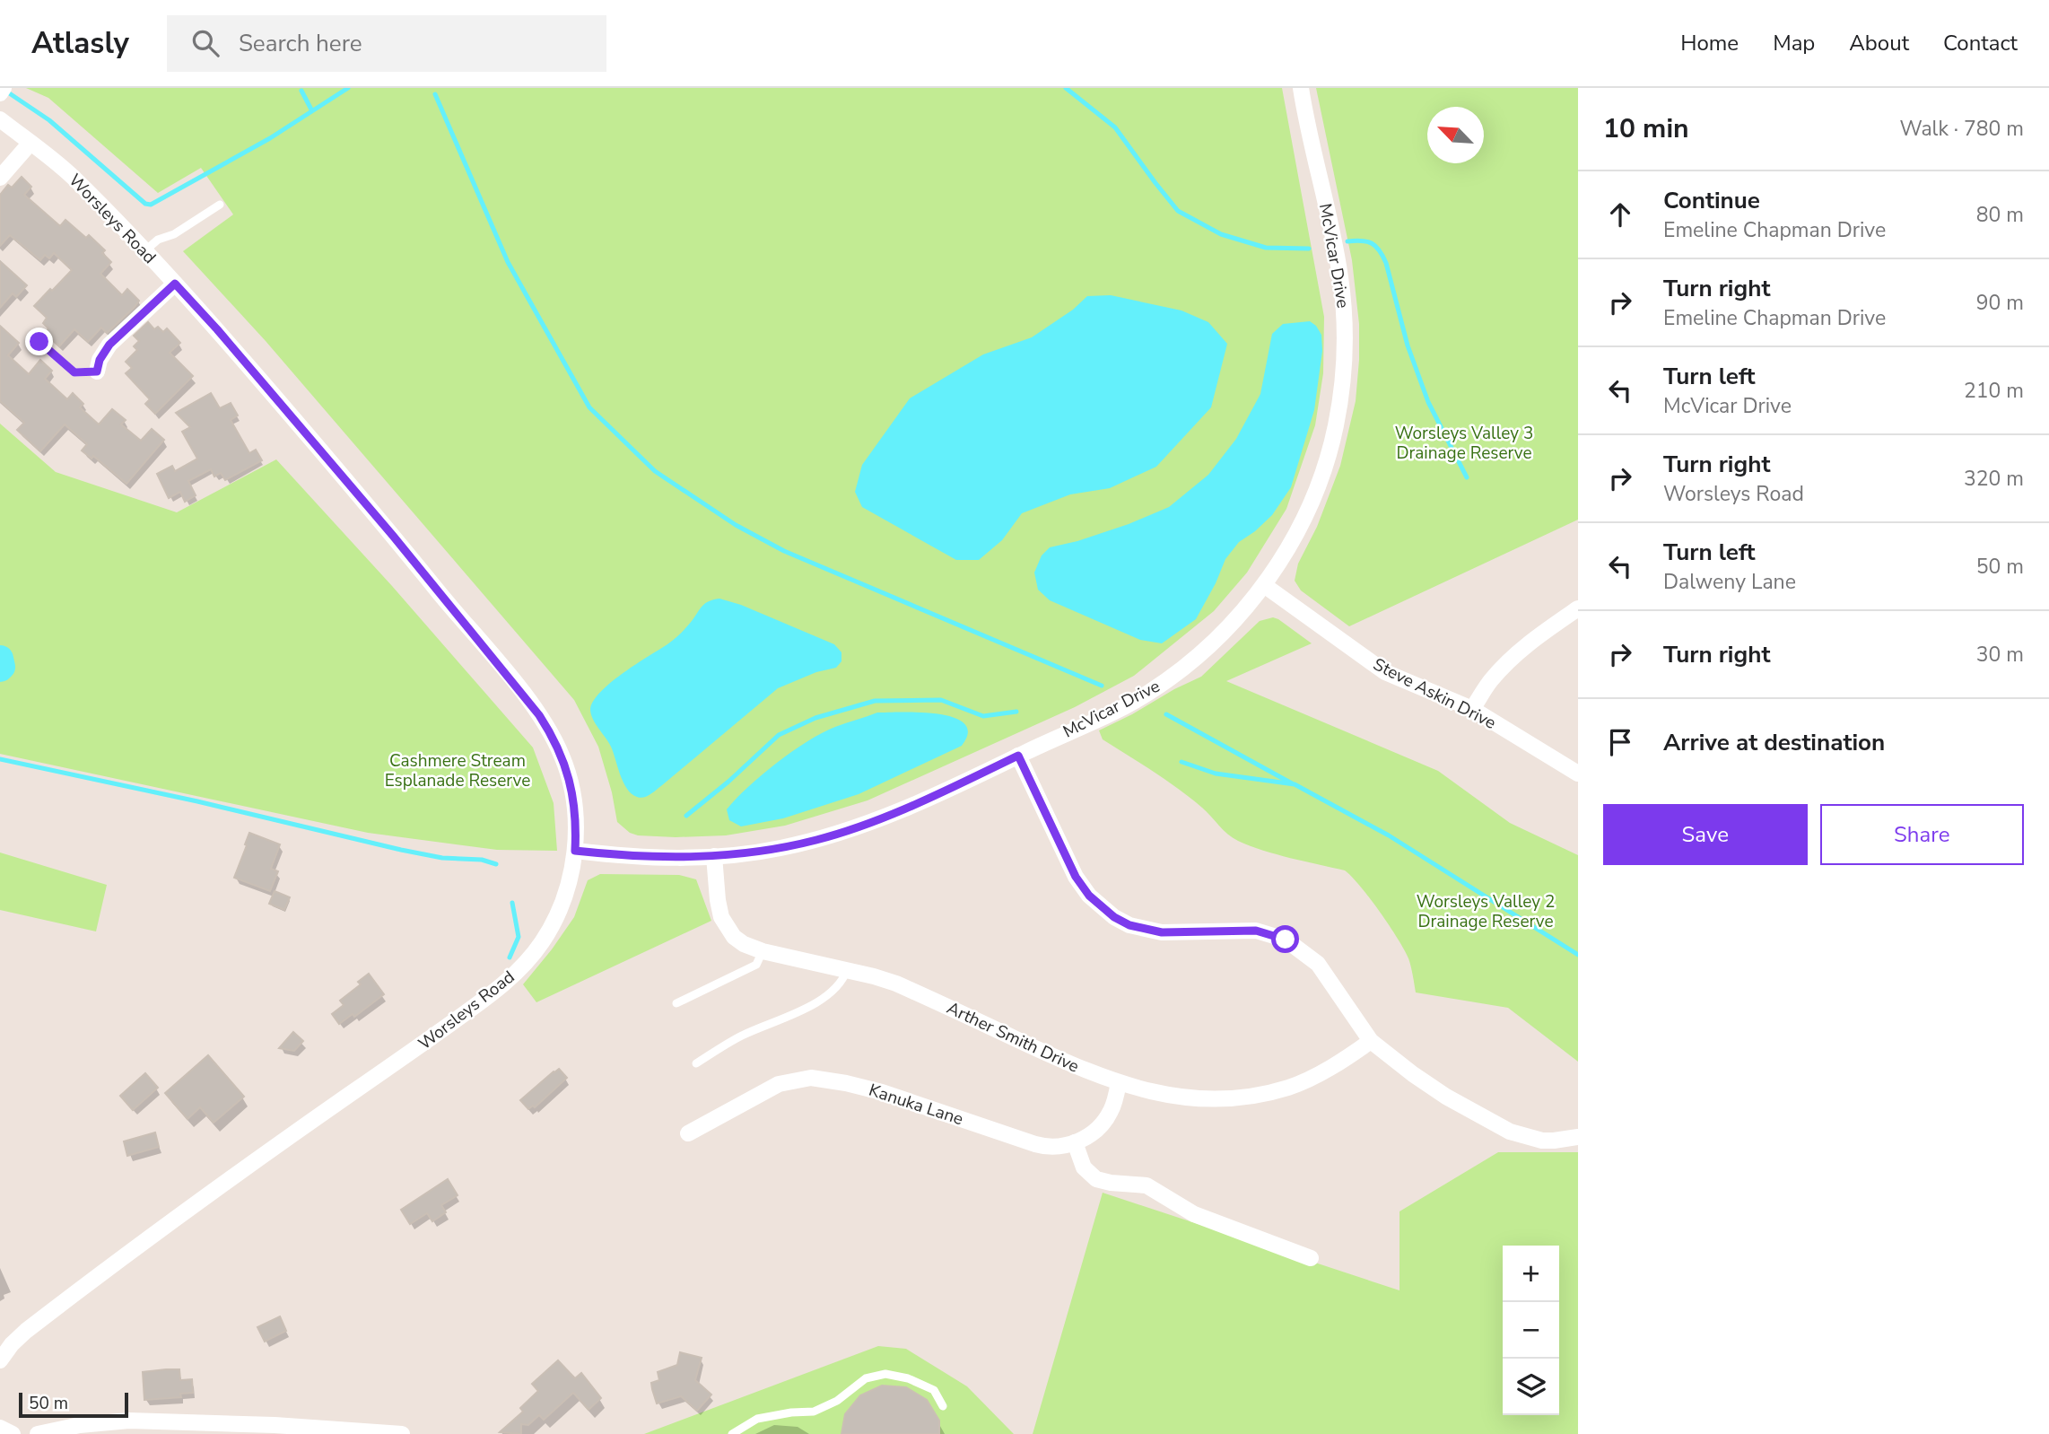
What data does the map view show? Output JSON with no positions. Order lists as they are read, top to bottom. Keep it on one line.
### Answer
{"streets":{"street":["Worsleys Road","McVicar Drive","Steve Askin Drive","Arther Smith Drive","Kanuka Lane"]},"crossings":[["Worsleys Road","McVicar Drive"],["McVicar Drive","Steve Askin Drive"],["McVicar Drive","Arther Smith Drive"],["Arther Smith Drive","Kanuka Lane"]],"parks":["Worsleys Valley 3 Drainage Reserve","Cashmere Stream Esplanade Reserve","Worsleys Valley 2 Drainage Reserve"],"scale_bar":"50 m","north":"top left","page":{"header":"Atlasly","search":"Search here","nav":["Home","Map","About","Contact"],"heading":["10 min","Walk · 780 m"],"list":[["Continue","Emeline Chapman Drive","80 m"],["Turn right","Emeline Chapman Drive","90 m"],["Turn left","McVicar Drive","210 m"],["Turn right","Worsleys Road","320 m"],["Turn left","Dalweny Lane","50 m"],["Turn right","30 m"],"Arrive at destination"],"buttons":["Save","Share"],"map_buttons":["+","−"],"scale":"50 m"}}
